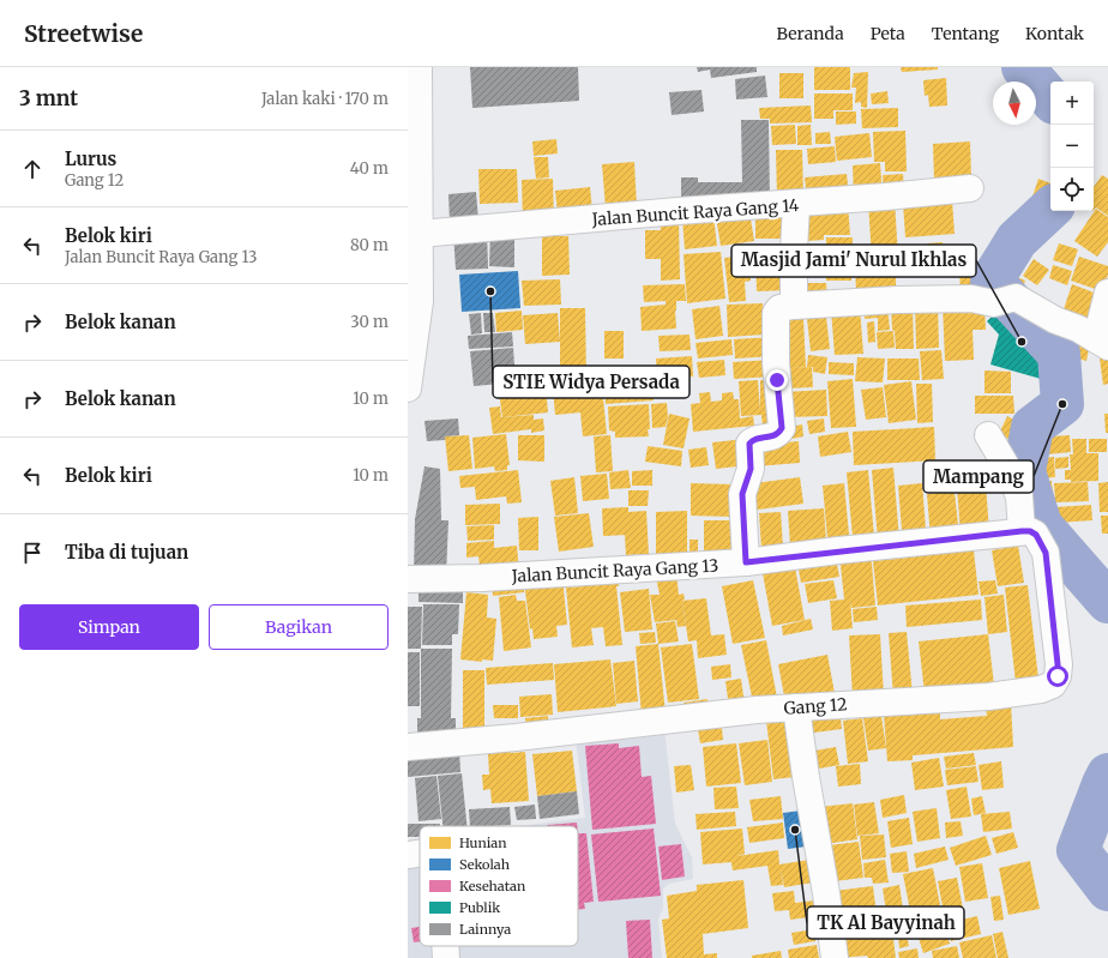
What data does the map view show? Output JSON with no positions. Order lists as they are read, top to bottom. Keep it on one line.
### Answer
{"streets":{"street":["Jalan Buncit Raya Gang 14","Jalan Buncit Raya Gang 13","Gang 12"]},"crossings":[["Jalan Buncit Raya Gang 13","Gang 12"]],"places":["STIE Widya Persada","Masjid Jami' Nurul Ikhlas","Mampang","TK Al Bayyinah"],"legend":["Hunian","Sekolah","Kesehatan","Publik","Lainnya"],"north":"bottom","page":{"header":"Streetwise","nav":["Beranda","Peta","Tentang","Kontak"],"heading":["3 mnt","Jalan kaki · 170 m"],"map_buttons":["+","−"],"list":[["Lurus","Gang 12","40 m"],["Belok kiri","Jalan Buncit Raya Gang 13","80 m"],["Belok kanan","30 m"],["Belok kanan","10 m"],["Belok kiri","10 m"],"Tiba di tujuan"],"buttons":["Simpan","Bagikan"]}}
